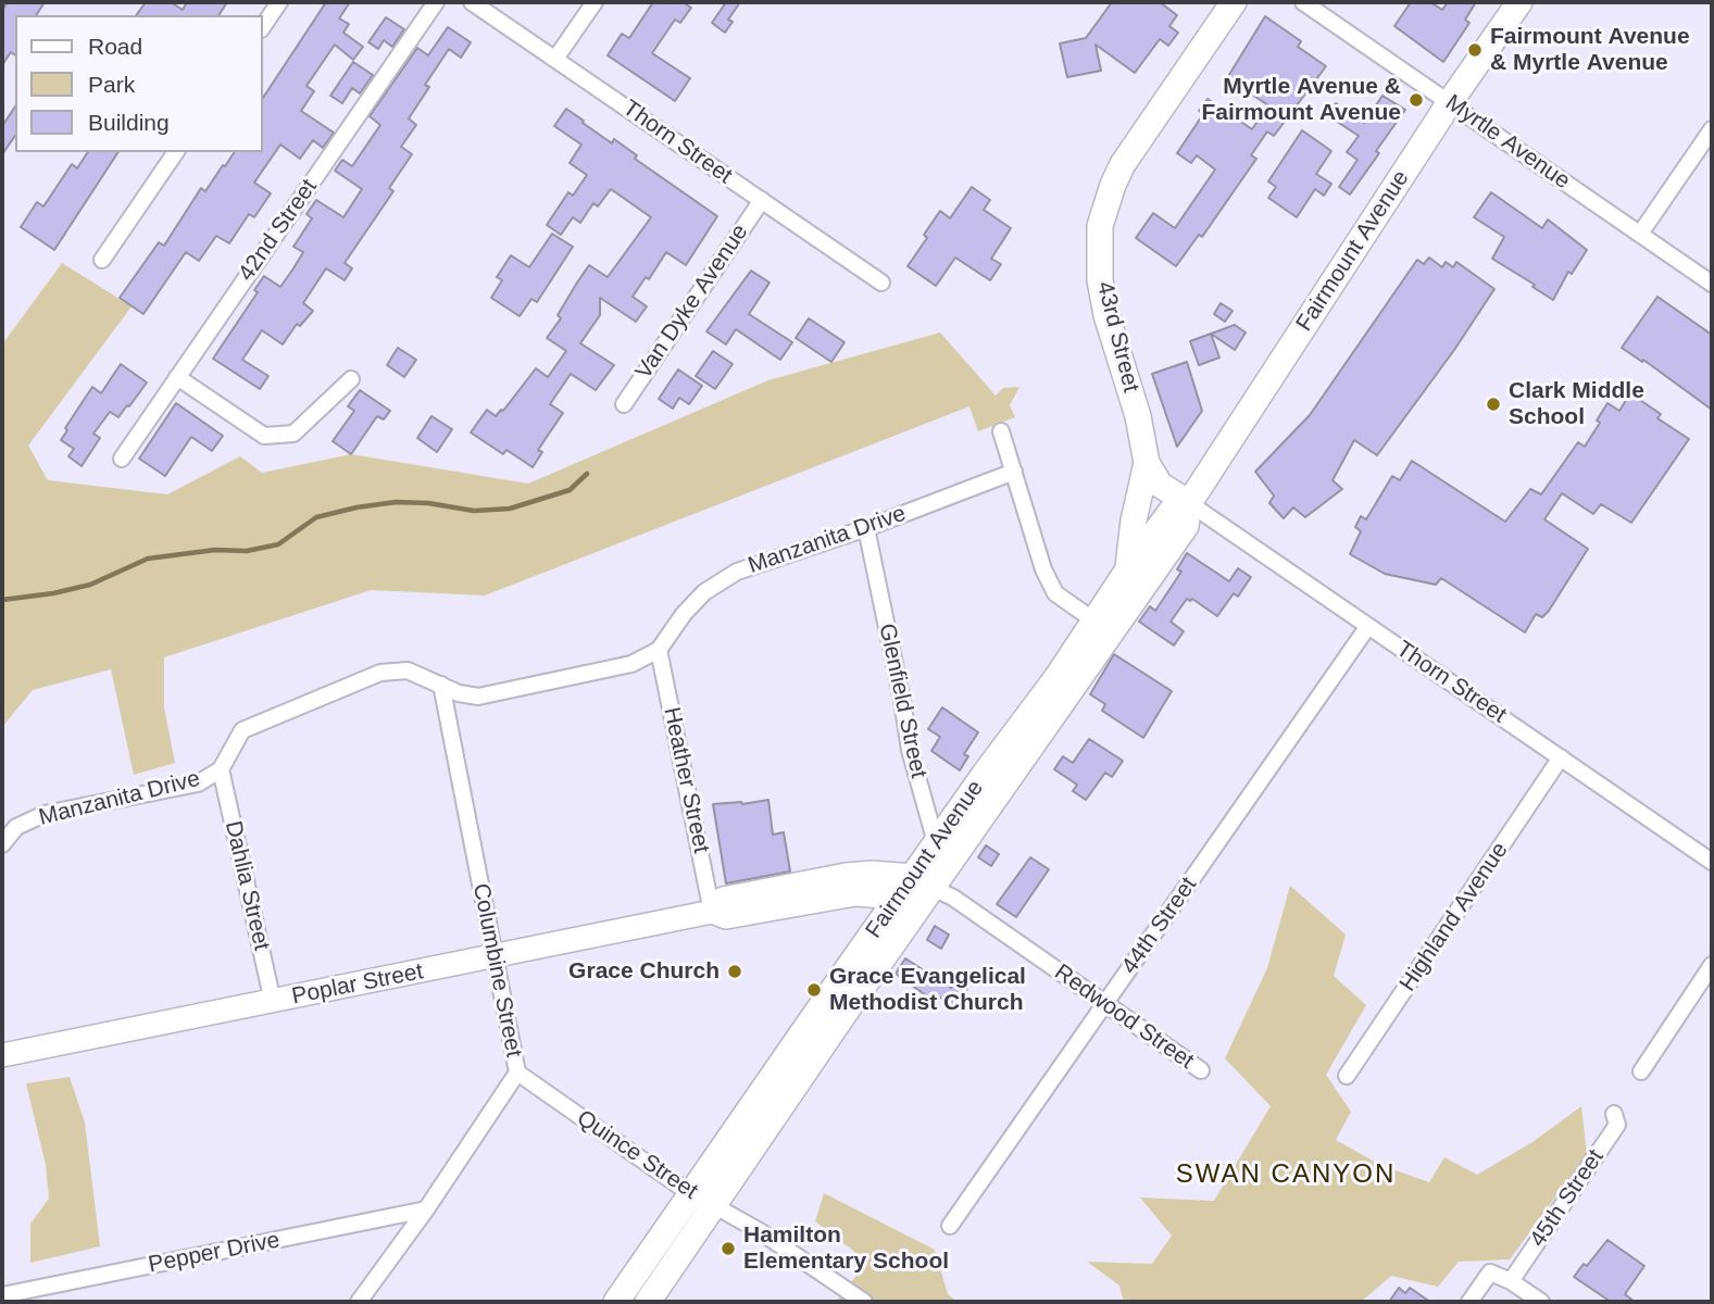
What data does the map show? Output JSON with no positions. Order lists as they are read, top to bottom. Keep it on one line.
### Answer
{"streets":{"main road":["Fairmount Avenue","43rd Street"],"street":["Thorn Street","Myrtle Avenue","42nd Street","Van Dyke Avenue","Manzanita Drive","Glenfield Street","Heather Street","Dahlia Street","Highland Avenue","44th Street","Columbine Street","Poplar Street","Redwood Street","Quince Street","45th Street","Pepper Drive"]},"crossings":[["Thorn Street","Fairmount Avenue"],["Thorn Street","Van Dyke Avenue"],["Thorn Street","Highland Avenue"],["Thorn Street","44th Street"],["Myrtle Avenue","Fairmount Avenue"],["Fairmount Avenue","43rd Street"],["Fairmount Avenue","Glenfield Street"],["Fairmount Avenue","Poplar Street"],["Fairmount Avenue","Redwood Street"],["Fairmount Avenue","Quince Street"],["Manzanita Drive","Glenfield Street"],["Manzanita Drive","Heather Street"],["Manzanita Drive","Dahlia Street"],["Manzanita Drive","Columbine Street"],["Heather Street","Poplar Street"],["Dahlia Street","Poplar Street"],["44th Street","Redwood Street"],["Columbine Street","Poplar Street"],["Columbine Street","Quince Street"],["Columbine Street","Pepper Drive"],["Poplar Street","Redwood Street"]],"districts":["SWAN CANYON"],"places":["Fairmount Avenue & Myrtle Avenue","Myrtle Avenue & Fairmount Avenue","Clark Middle School","Grace Church","Grace Evangelical Methodist Church","Hamilton Elementary School"],"legend":["Road","Park","Building"]}
